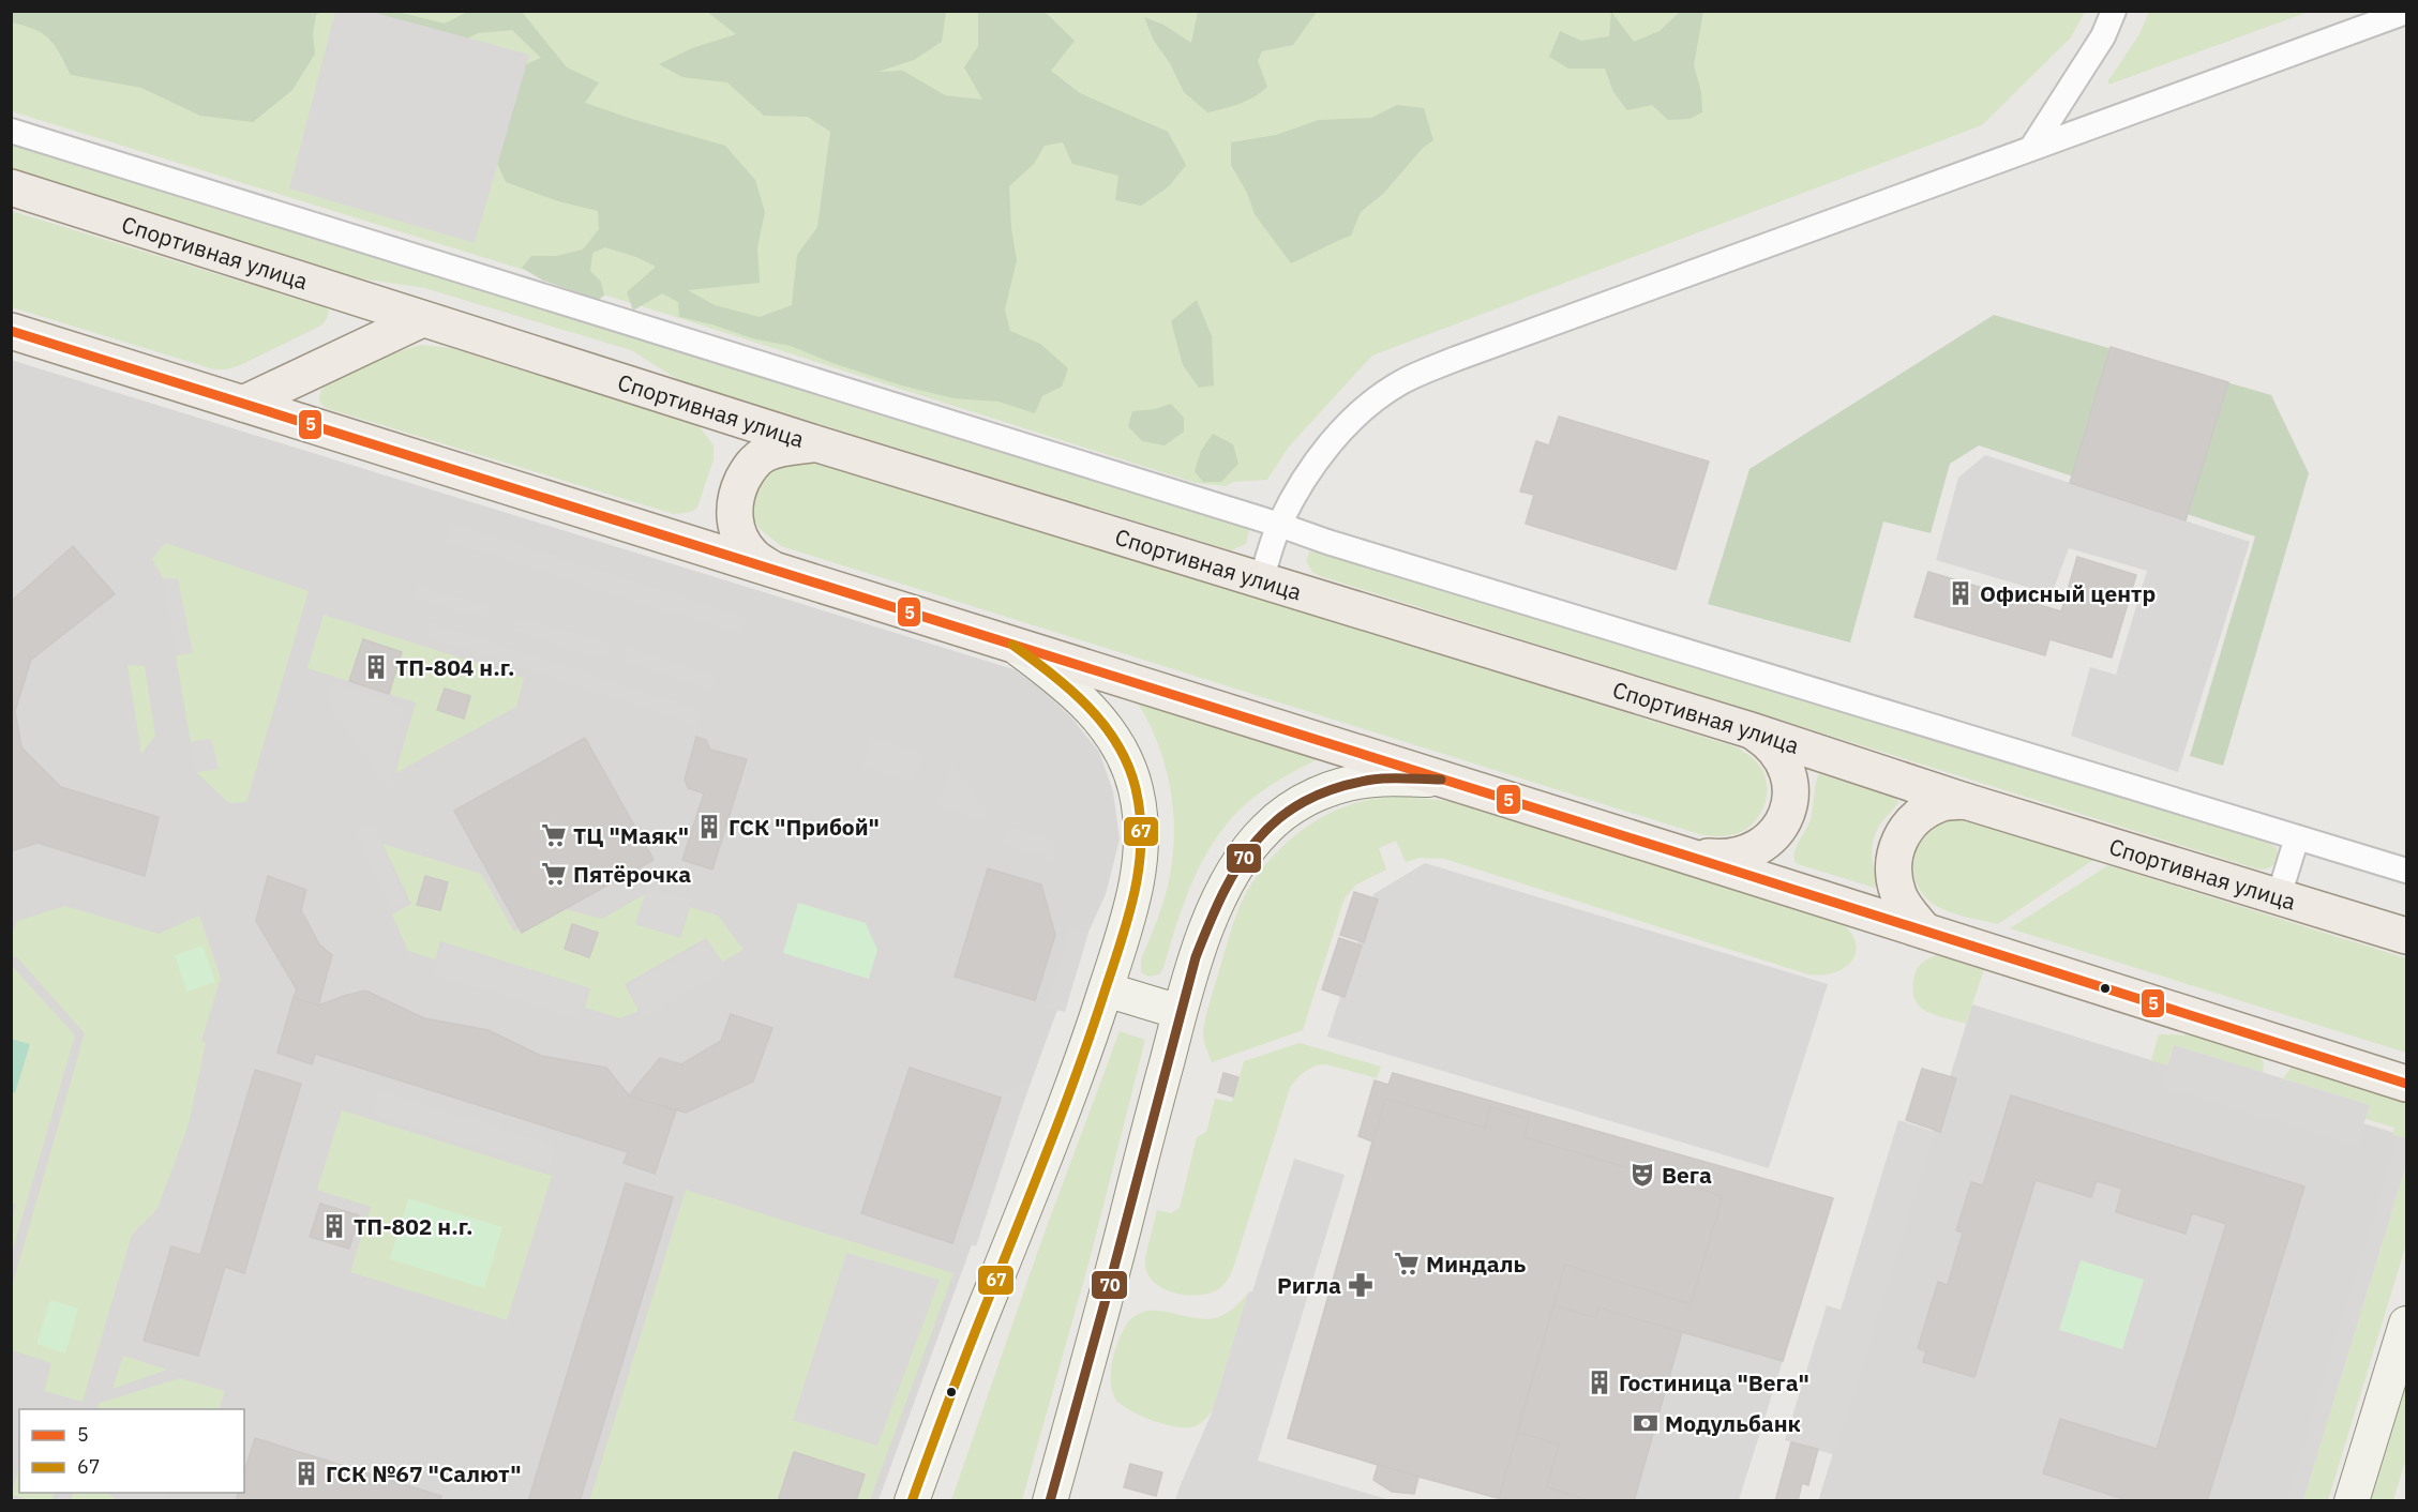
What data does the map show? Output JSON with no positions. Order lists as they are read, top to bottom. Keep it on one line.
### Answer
{"streets":{"main road":["Спортивная улица"]},"places":{"building":["Офисный центр","ТП-804 н.г.","ГСК \"Прибой\"","ТП-802 н.г.","Гостиница \"Вега\"","ГСК №67 \"Салют\""],"supermarket":["ТЦ \"Маяк\"","Пятёрочка","Миндаль"],"theatre":["Вега"],"pharmacy":["Ригла"],"bank":["Модульбанк"]},"lines":["transit line 5","transit line 67","transit line 70"],"legend":["5","67"]}
